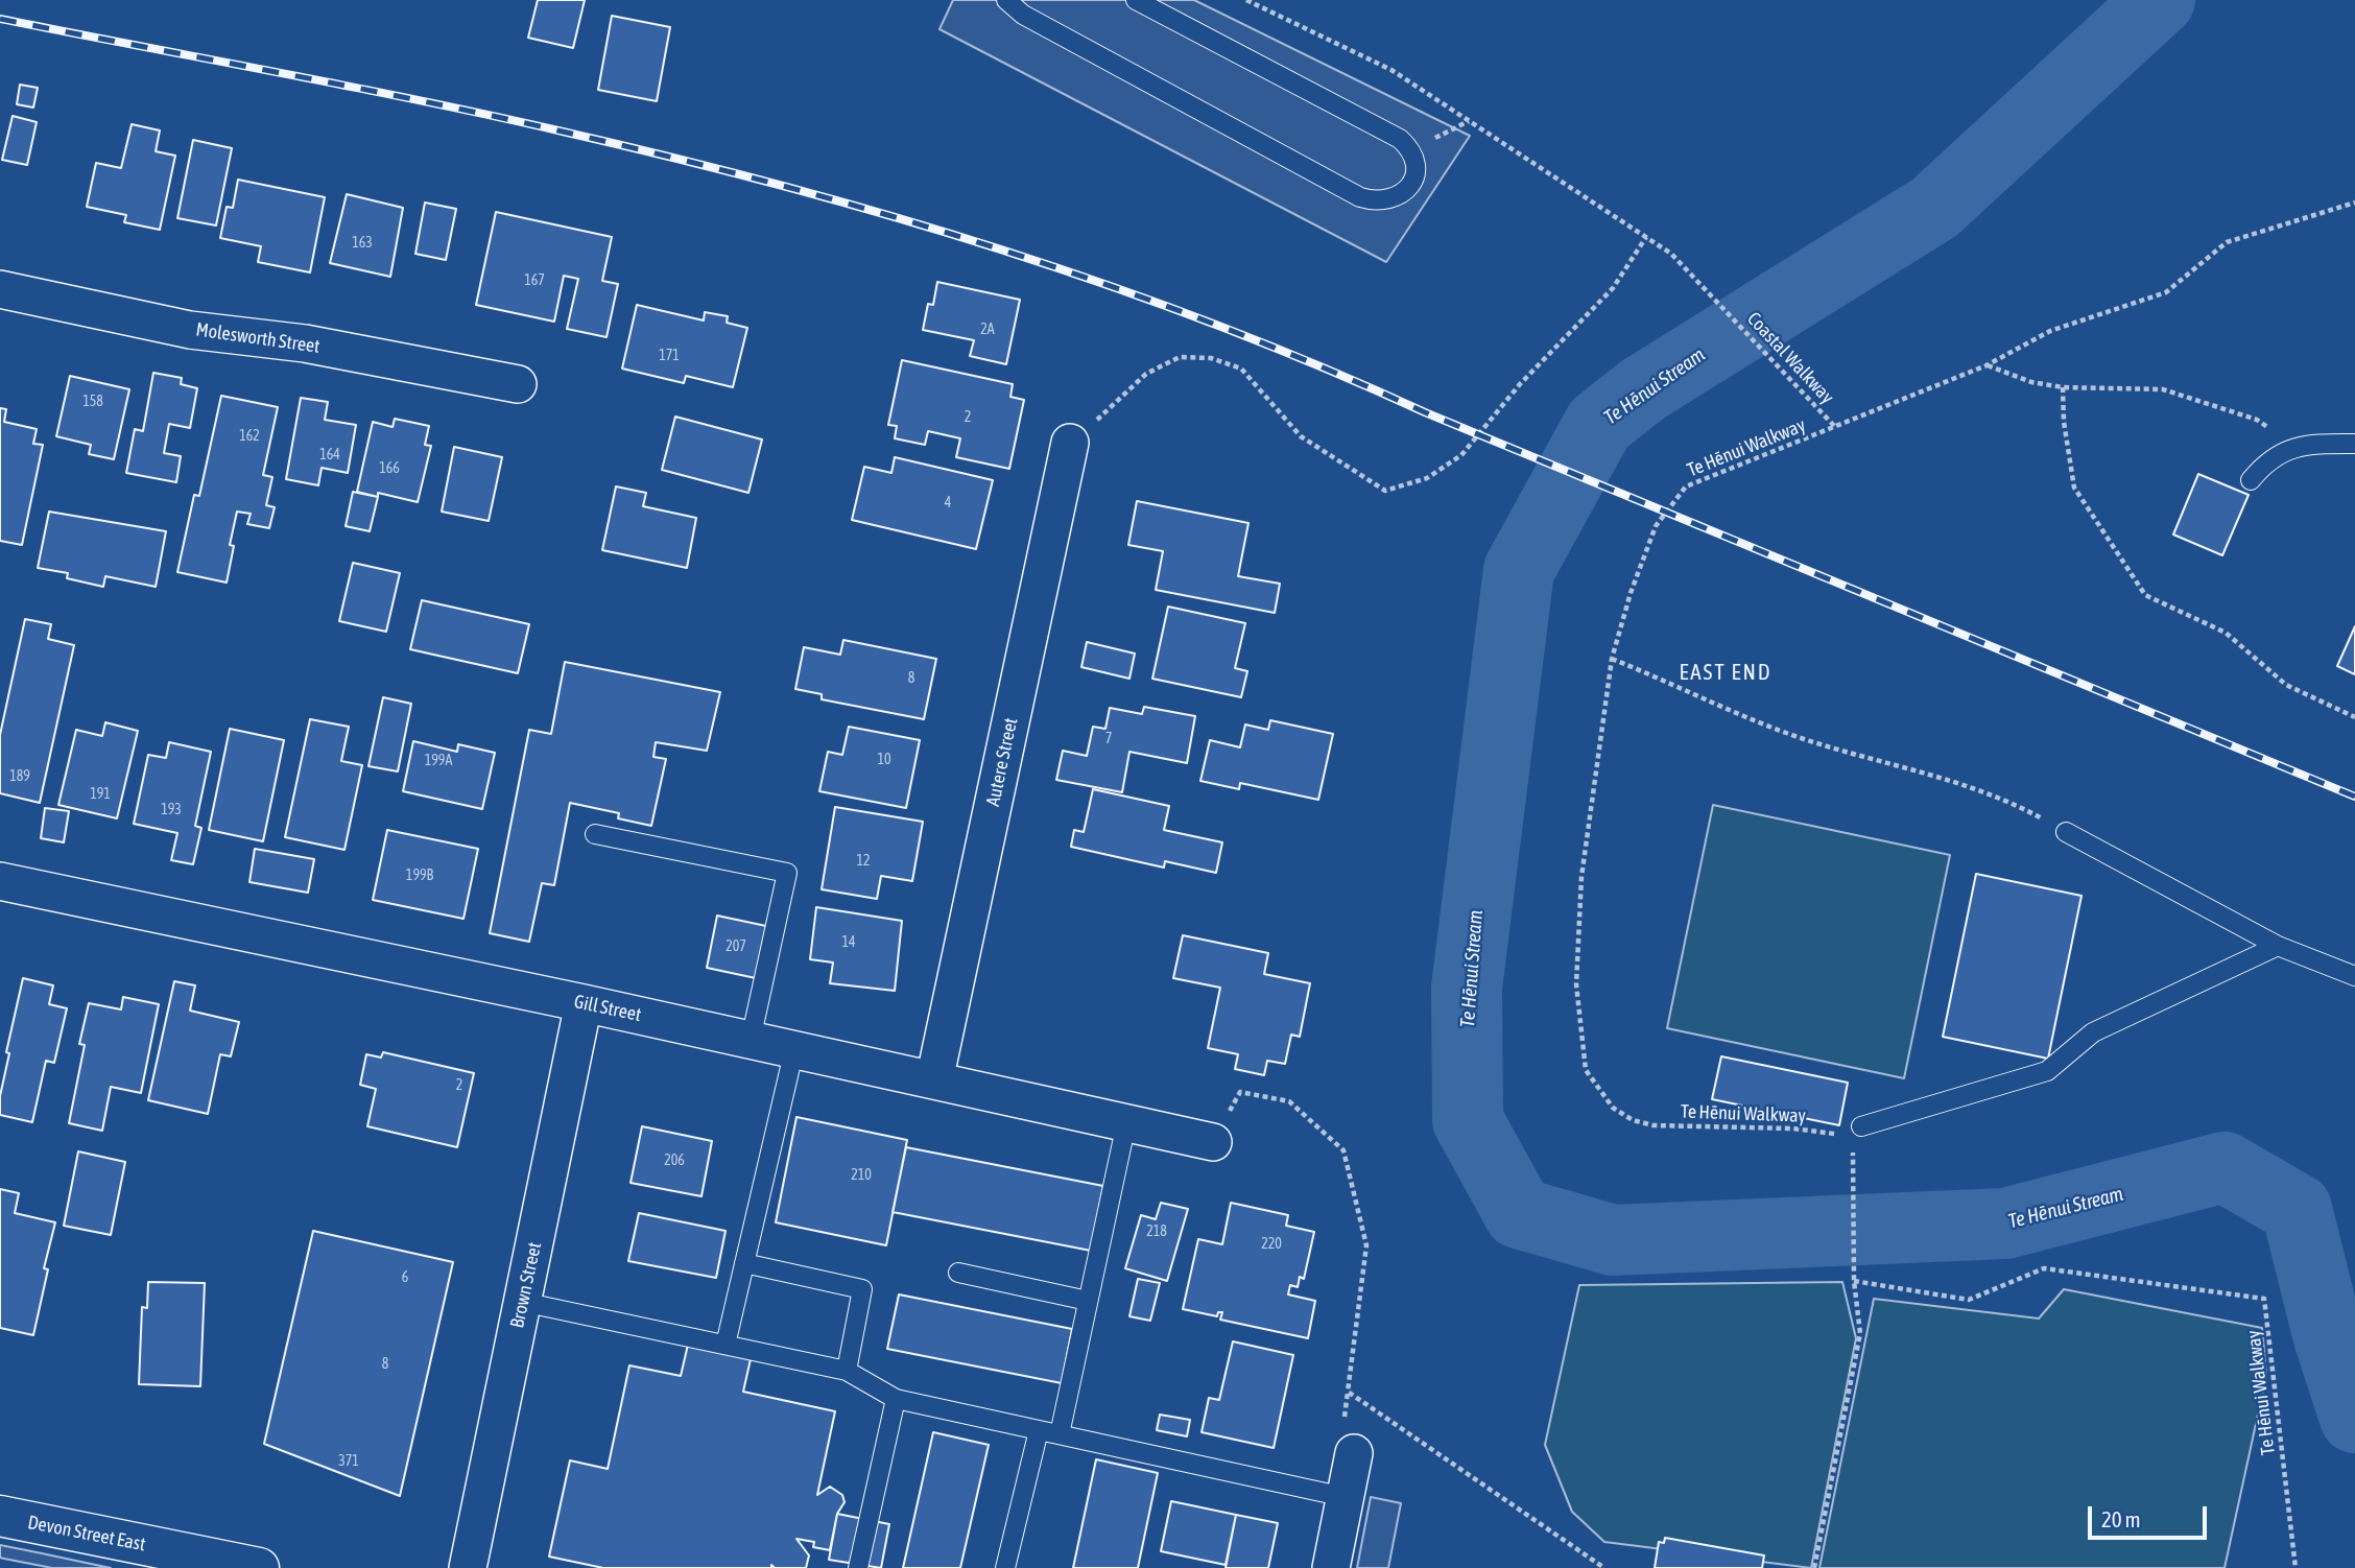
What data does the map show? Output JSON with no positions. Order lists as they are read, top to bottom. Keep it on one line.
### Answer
{"streets":{"main road":["Devon Street East"],"street":["Molesworth Street","Autere Street","Gill Street","Brown Street"],"path":["Coastal Walkway","Te Hēnui Walkway"]},"crossings":[["Coastal Walkway","Te Hēnui Walkway"],["Autere Street","Gill Street"],["Gill Street","Brown Street"]],"districts":["EAST END"],"water":["Te Hēnui Stream"],"house_numbers":["163","167","2A","171","158","2","162","164","166","4","8","7","10","199A","189","191","193","12","199B","14","207","2","206","210","218","220","6","8","371"],"scale_bar":"20 m"}
